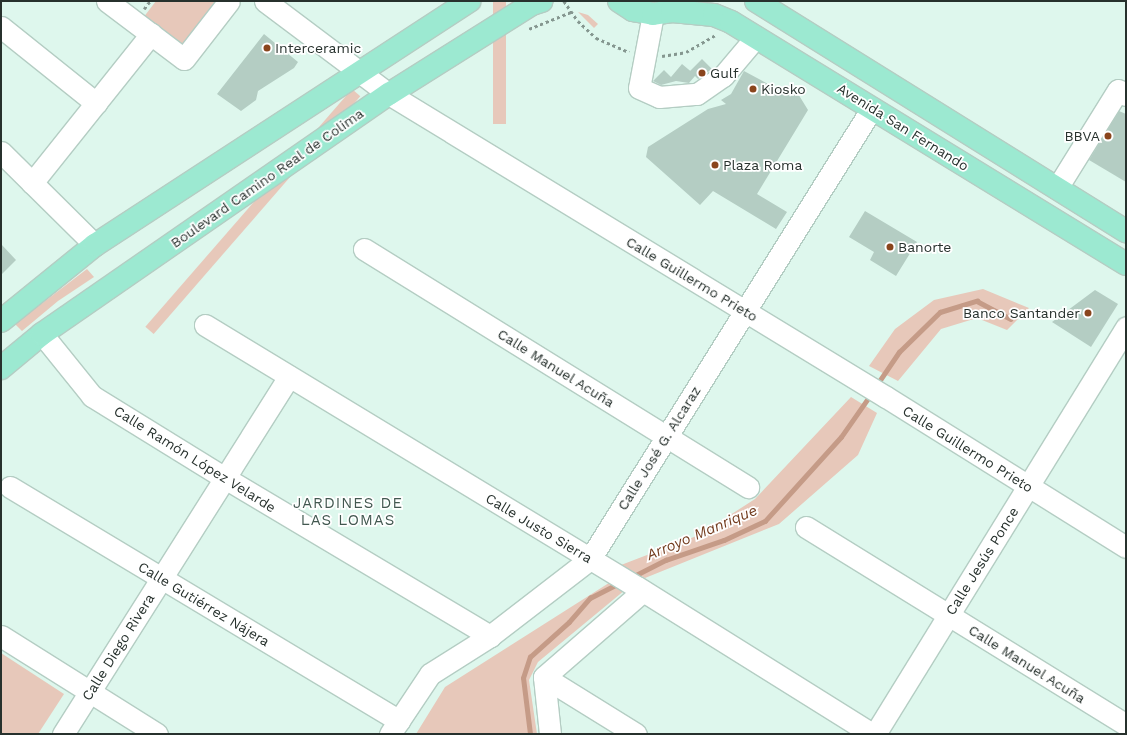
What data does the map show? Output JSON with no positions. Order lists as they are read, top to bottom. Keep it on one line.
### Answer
{"streets":{"main road":["Avenida San Fernando","Boulevard Camino Real de Colima"],"street":["Calle Guillermo Prieto","Calle Manuel Acuña","Calle José G. Alcaraz","Calle Ramón López Velarde","Calle Justo Sierra","Calle Jesús Ponce","Calle Gutiérrez Nájera","Calle Diego Rivera"]},"crossings":[["Avenida San Fernando","Calle José G. Alcaraz"],["Boulevard Camino Real de Colima","Calle Guillermo Prieto"],["Boulevard Camino Real de Colima","Calle Ramón López Velarde"],["Calle Guillermo Prieto","Calle José G. Alcaraz"],["Calle Guillermo Prieto","Calle Jesús Ponce"],["Calle Manuel Acuña","Calle José G. Alcaraz"],["Calle Manuel Acuña","Calle Jesús Ponce"],["Calle José G. Alcaraz","Calle Ramón López Velarde"],["Calle José G. Alcaraz","Calle Justo Sierra"],["Calle José G. Alcaraz","Calle Gutiérrez Nájera"],["Calle Ramón López Velarde","Calle Diego Rivera"],["Calle Justo Sierra","Calle Diego Rivera"],["Calle Gutiérrez Nájera","Calle Diego Rivera"]],"districts":["JARDINES DE LAS LOMAS"],"water":["Arroyo Manrique"],"places":["Interceramic","Gulf","Kiosko","BBVA","Plaza Roma","Banorte","Banco Santander"]}
